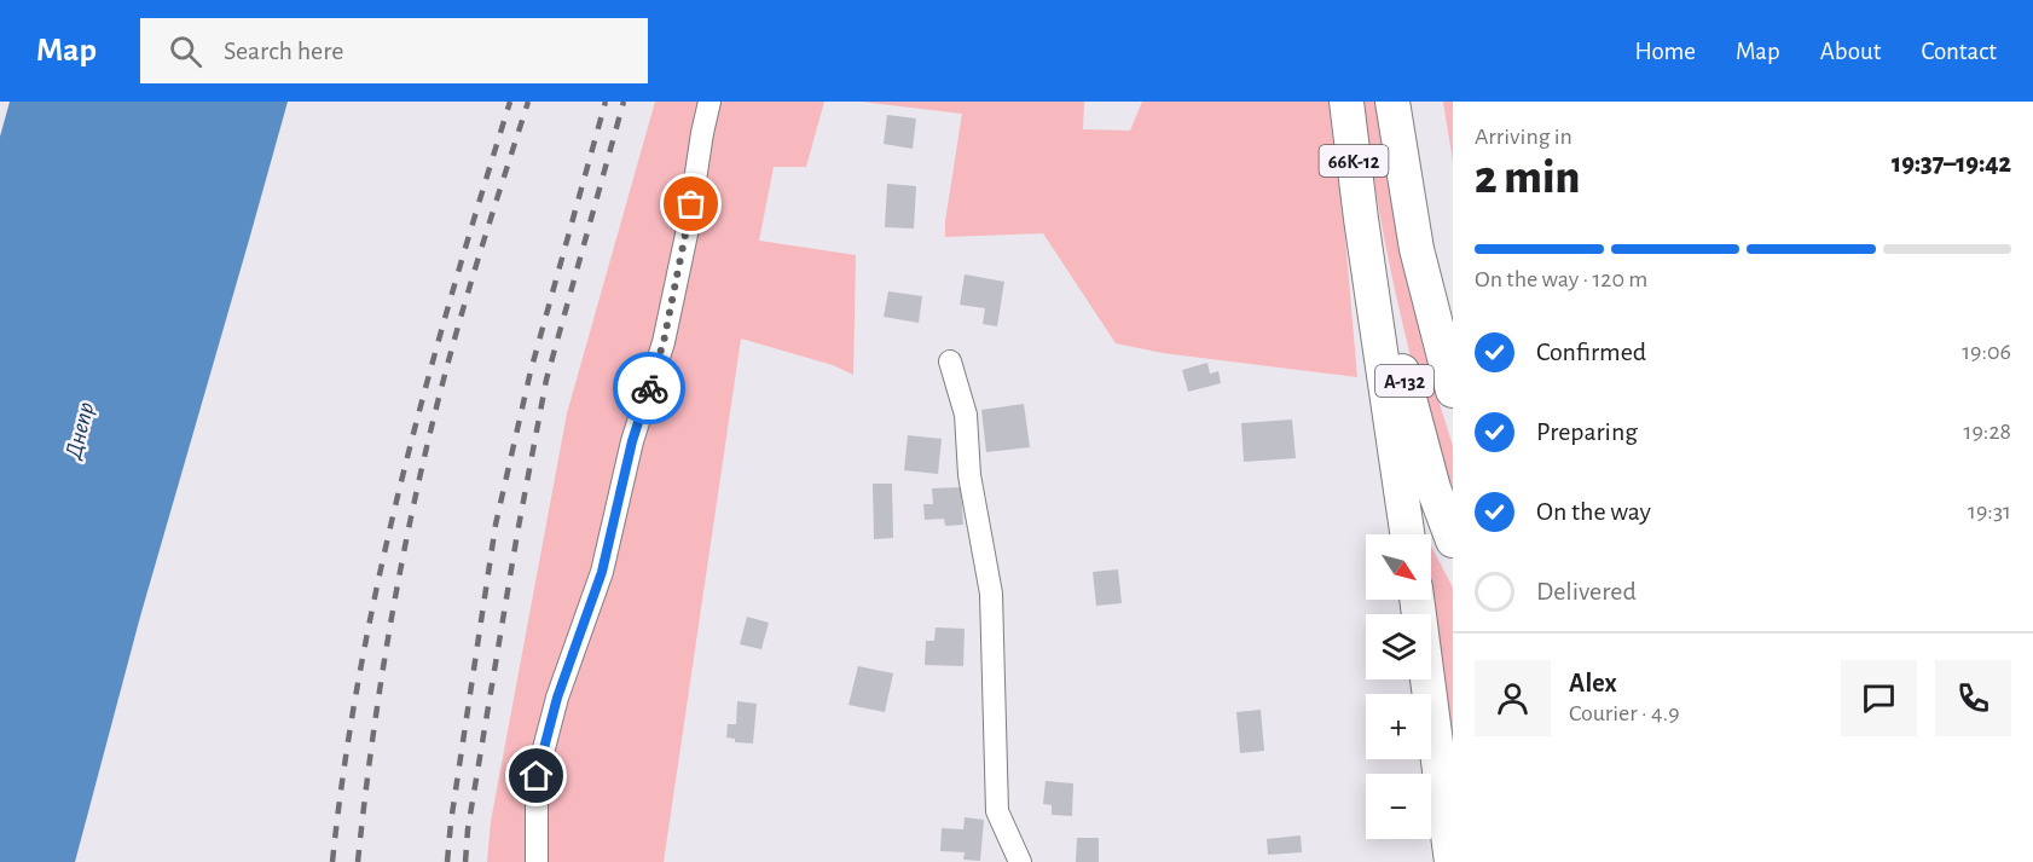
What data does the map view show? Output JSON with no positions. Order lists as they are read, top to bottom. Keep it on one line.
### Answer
{"streets":{"main road":["66К-12","А-132"]},"crossings":[["66К-12","А-132"]],"water":["Днепр"],"north":"bottom right","page":{"header":"Map","search":"Search here","nav":["Home","Map","About","Contact"],"heading":["2 min","Arriving in","19:37–19:42"],"panel":["Alex","Courier · 4.9"],"bar":"On the way · 120 m","list":[["Confirmed","19:06"],["Preparing","19:28"],["On the way","19:31"],"Delivered"],"map_buttons":["+","−"]}}
